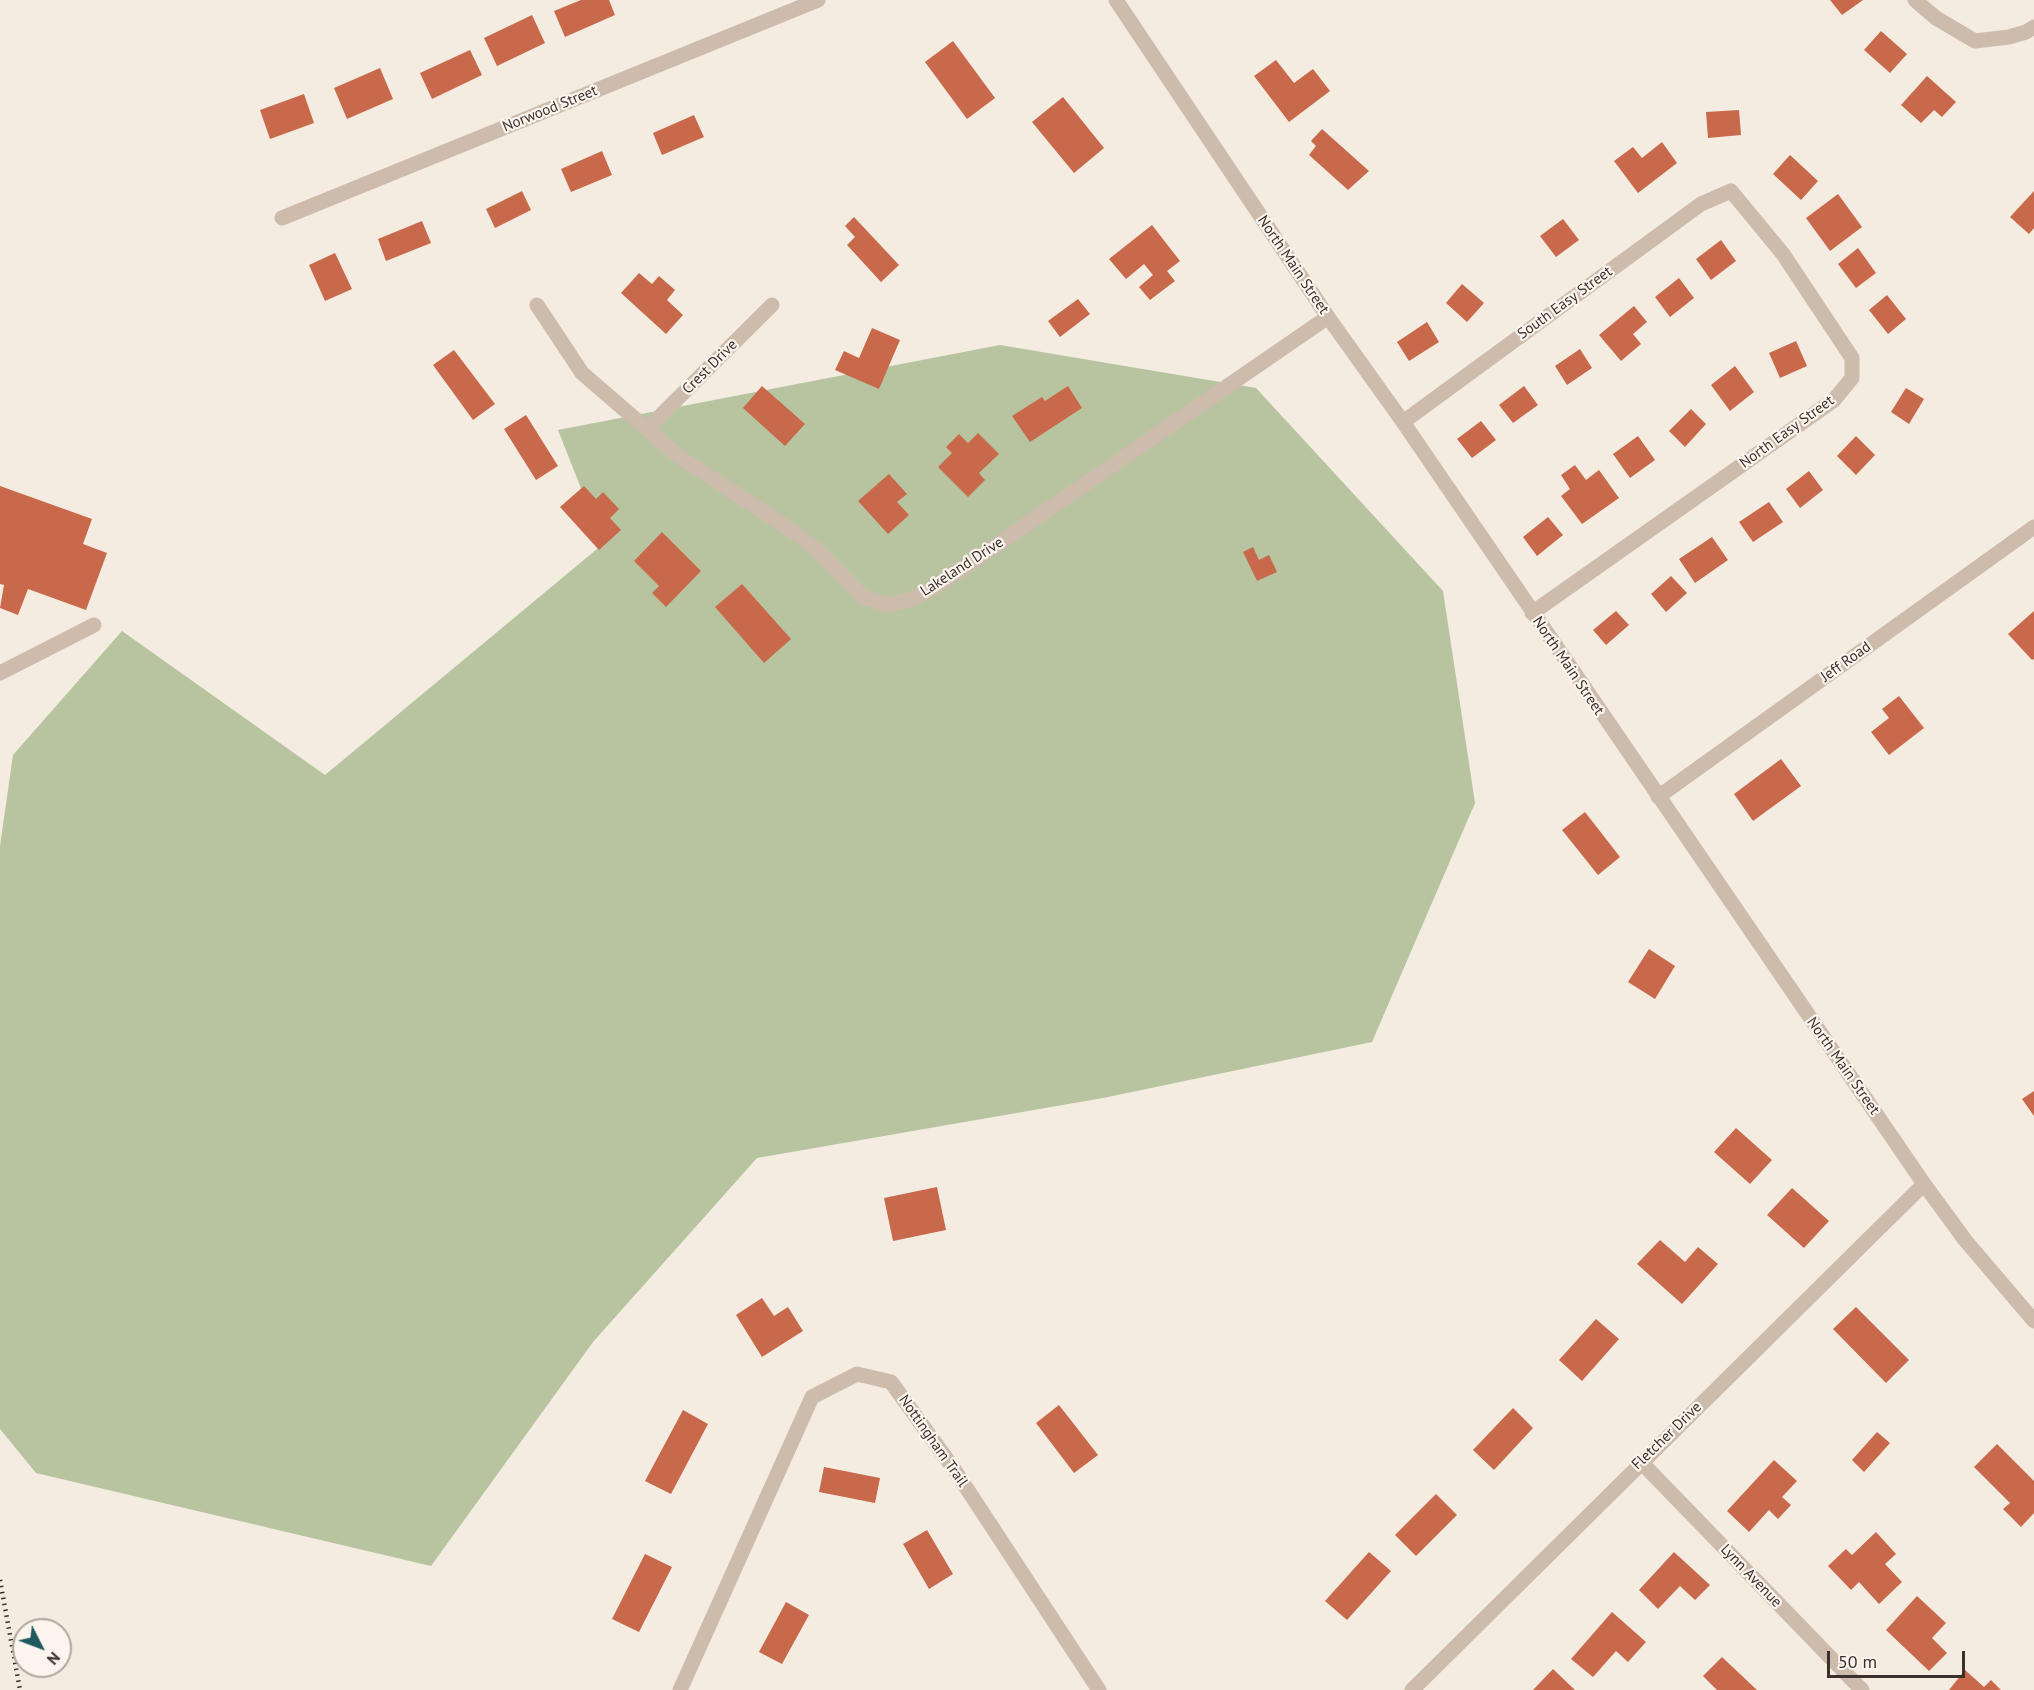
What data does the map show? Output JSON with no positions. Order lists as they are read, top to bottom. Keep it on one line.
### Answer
{"streets":{"street":["Norwood Street","North Main Street","South Easy Street","Crest Drive","North Easy Street","Lakeland Drive","Jeff Road","Fletcher Drive","Nottingham Trail","Lynn Avenue"]},"crossings":[["North Main Street","South Easy Street"],["North Main Street","North Easy Street"],["North Main Street","Lakeland Drive"],["North Main Street","Jeff Road"],["North Main Street","Fletcher Drive"],["South Easy Street","North Easy Street"],["Crest Drive","Lakeland Drive"],["Fletcher Drive","Lynn Avenue"]],"scale_bar":"50 m","north":"bottom right"}
